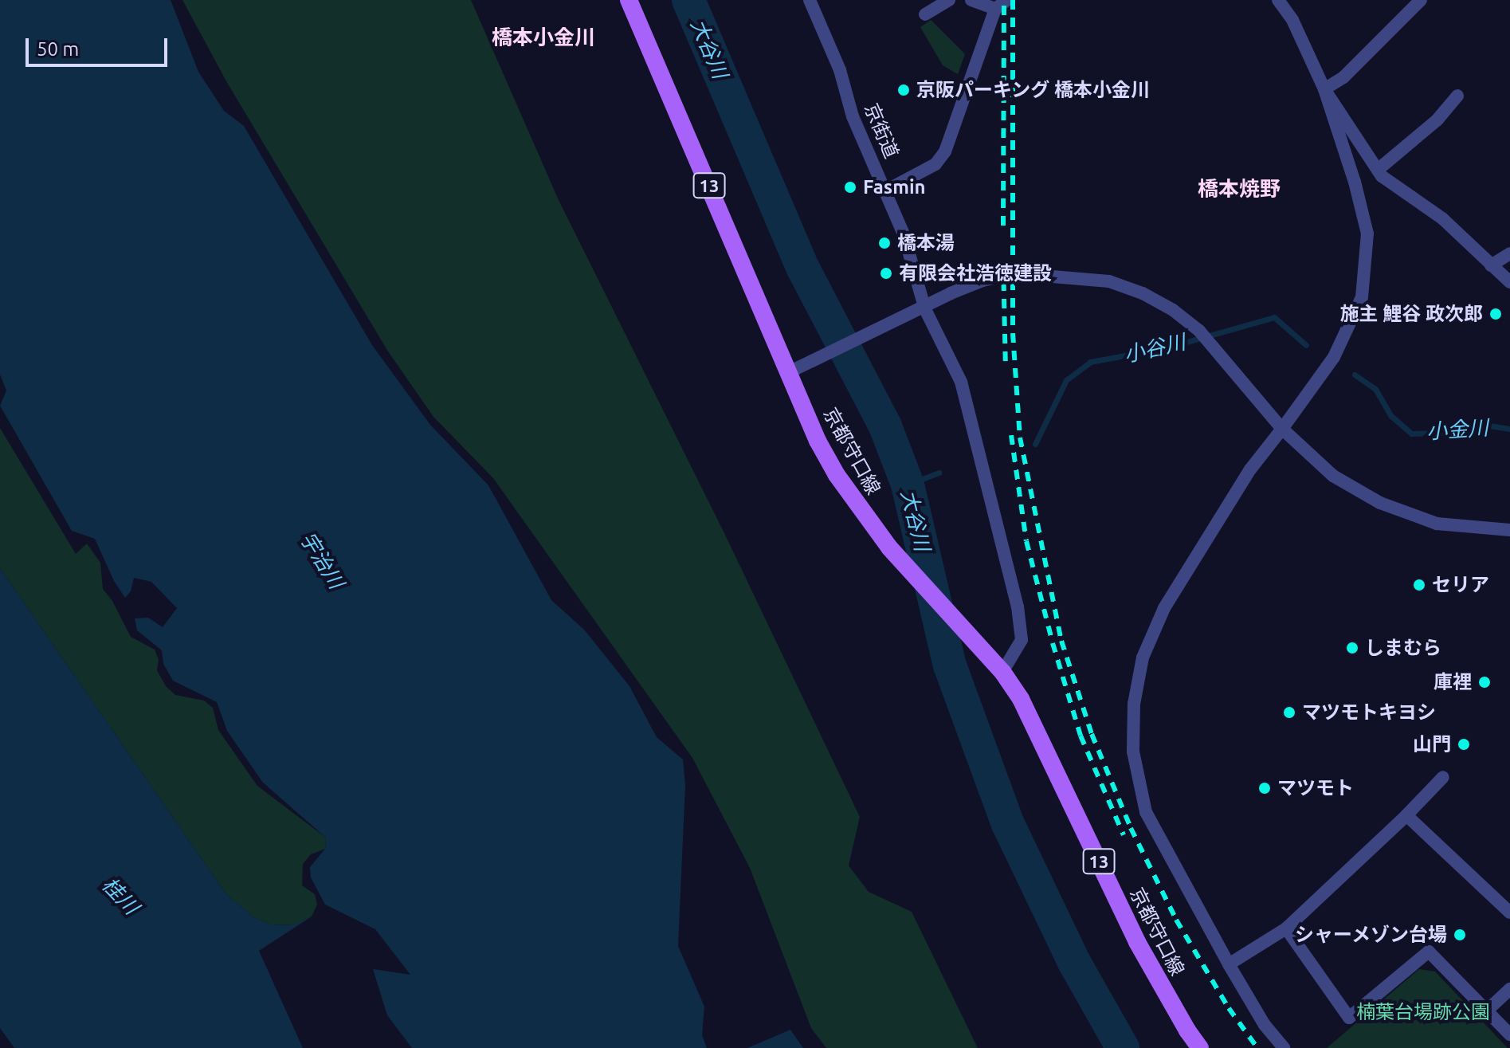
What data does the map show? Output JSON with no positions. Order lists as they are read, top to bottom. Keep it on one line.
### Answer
{"streets":{"main road":["13","京都守口線"],"street":["京街道"]},"crossings":[["京街道","京都守口線"]],"districts":["橋本小金川","橋本焼野"],"water":["大谷川","小谷川","小金川","宇治川","桂川"],"parks":["楠葉台場跡公園"],"places":["京阪パーキング 橋本小金川","Fasmin","橋本湯","有限会社浩徳建設","施主 鯉谷 政次郎","セリア","しまむら","庫裡","マツモトキヨシ","山門","マツモト","シャーメゾン台場"],"scale_bar":"50 m"}
